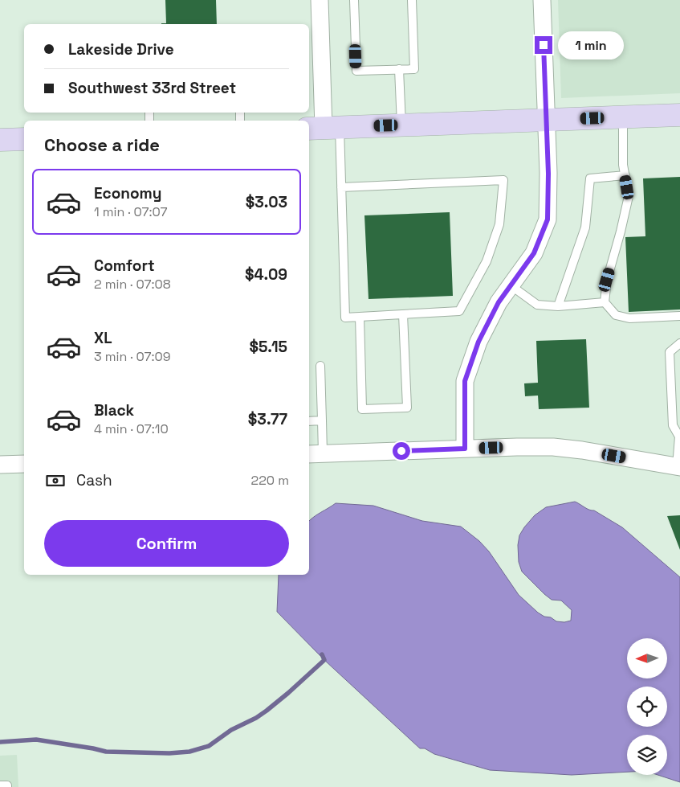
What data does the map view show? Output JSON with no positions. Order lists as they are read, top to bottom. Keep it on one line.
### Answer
{"north":"left","page":{"banner":["Lakeside Drive","Southwest 33rd Street"],"bubble":"1 min","heading":"Choose a ride","list":[{"name":"Economy","note":"1 min · 07:07","value":"$3.03"},{"name":"Comfort","note":"2 min · 07:08","value":"$4.09"},{"name":"XL","note":"3 min · 07:09","value":"$5.15"},{"name":"Black","note":"4 min · 07:10","value":"$3.77"}],"pay":["Cash","220 m"],"buttons":"Confirm"}}
